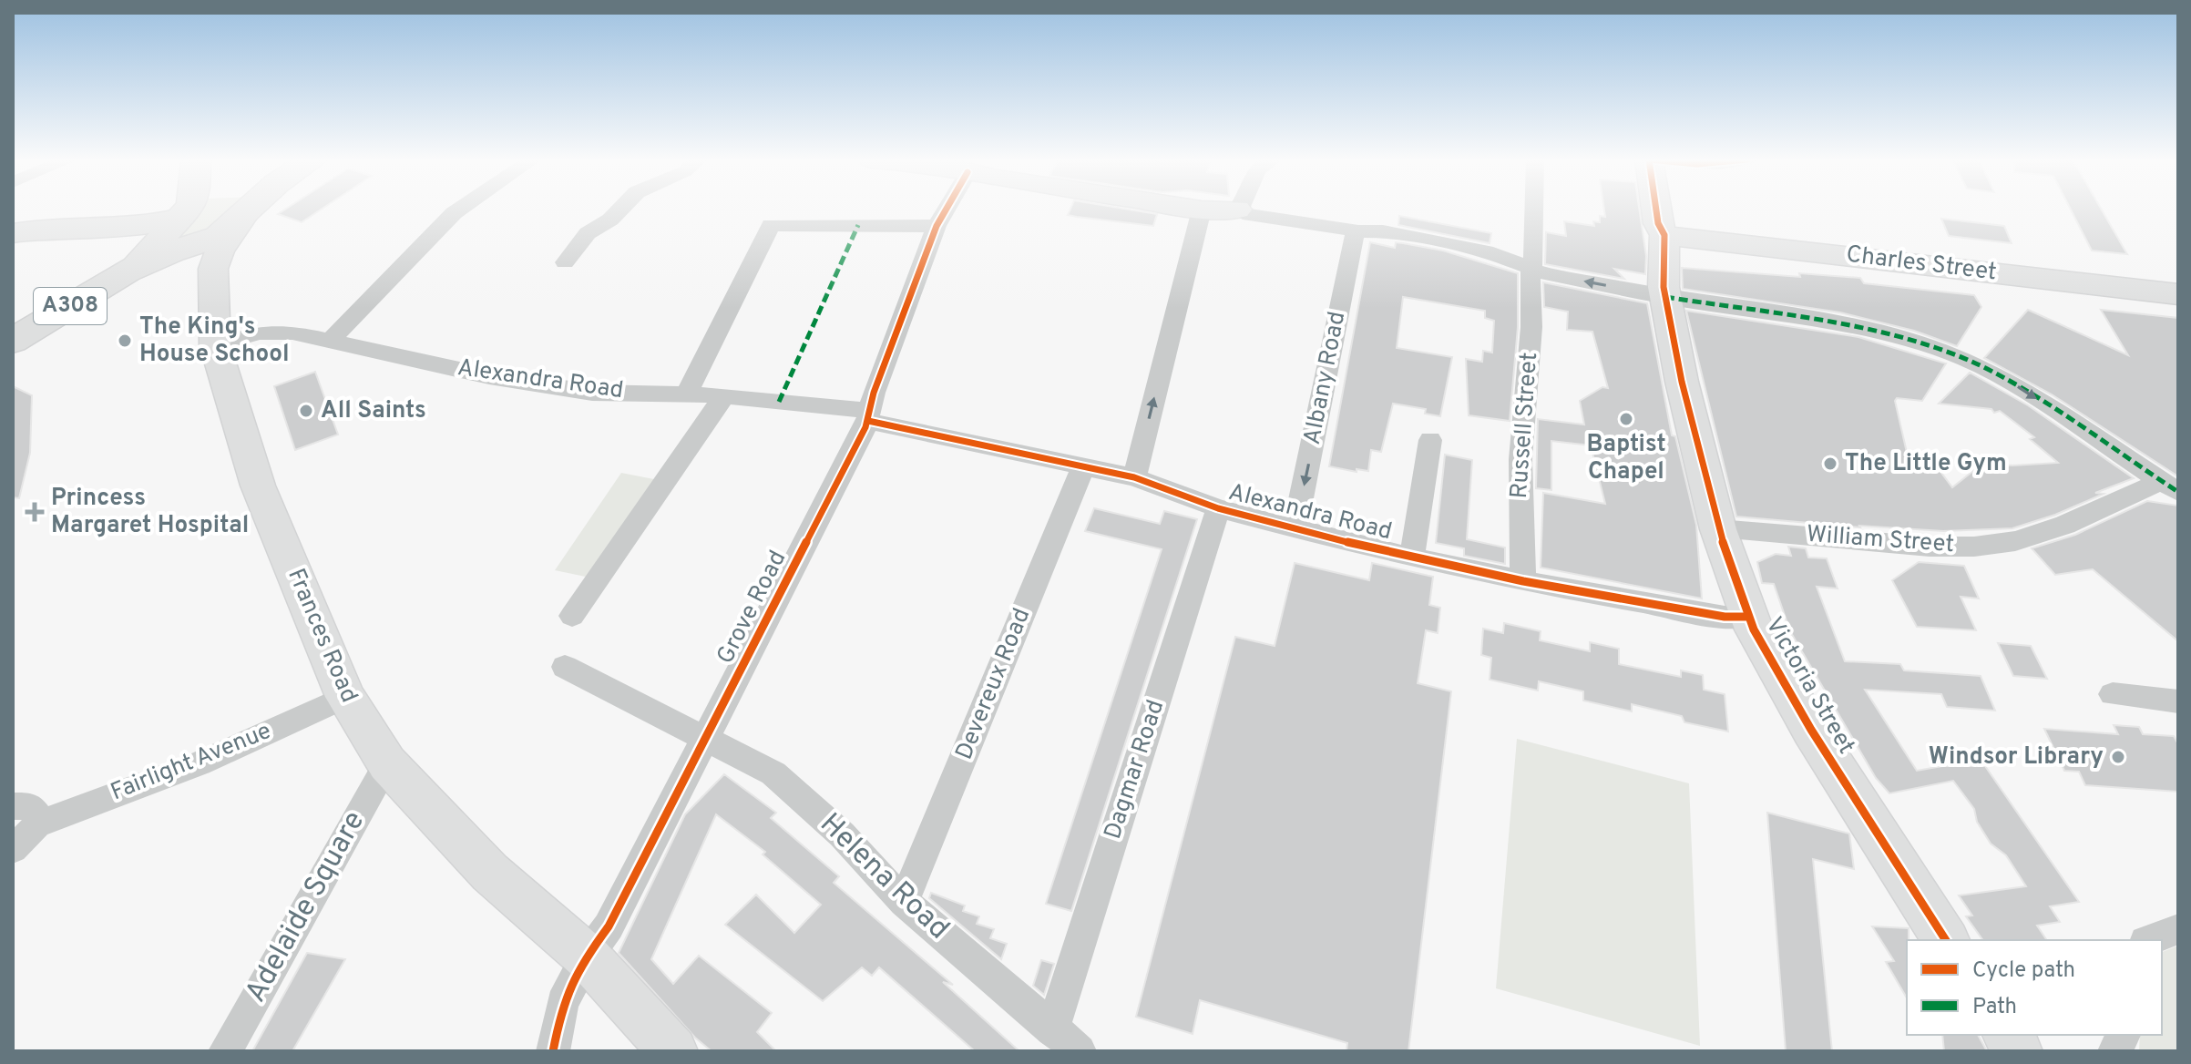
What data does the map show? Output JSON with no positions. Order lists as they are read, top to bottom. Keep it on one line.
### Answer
{"streets":{"main road":["A308"],"street":["Charles Street","Albany Road","Alexandra Road","Russell Street","William Street","Grove Road","Frances Road","Devereux Road","Victoria Street","Fairlight Avenue","Dagmar Road","Helena Road","Adelaide Square"]},"crossings":[["Charles Street","Victoria Street"],["A308","Frances Road"],["Albany Road","Alexandra Road"],["Alexandra Road","Russell Street"],["Alexandra Road","Grove Road"],["Alexandra Road","Frances Road"],["Alexandra Road","Devereux Road"],["Alexandra Road","Victoria Street"],["Alexandra Road","Dagmar Road"],["William Street","Victoria Street"],["Grove Road","Frances Road"],["Grove Road","Helena Road"],["Frances Road","Fairlight Avenue"],["Frances Road","Adelaide Square"],["Devereux Road","Helena Road"],["Dagmar Road","Helena Road"]],"places":{"other":["The King's House School","All Saints","Baptist Chapel","The Little Gym","Windsor Library"],"health":["Princess Margaret Hospital"]},"legend":["Cycle path","Path"]}
